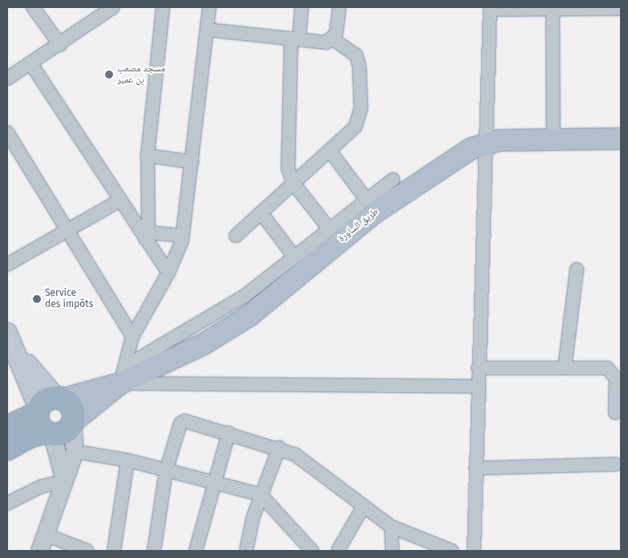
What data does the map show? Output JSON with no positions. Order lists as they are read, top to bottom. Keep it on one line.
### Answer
{"streets":{"main road":["طريق الساورة"]},"places":["مسجد مصعب بن عمير","Service des impôts"]}
